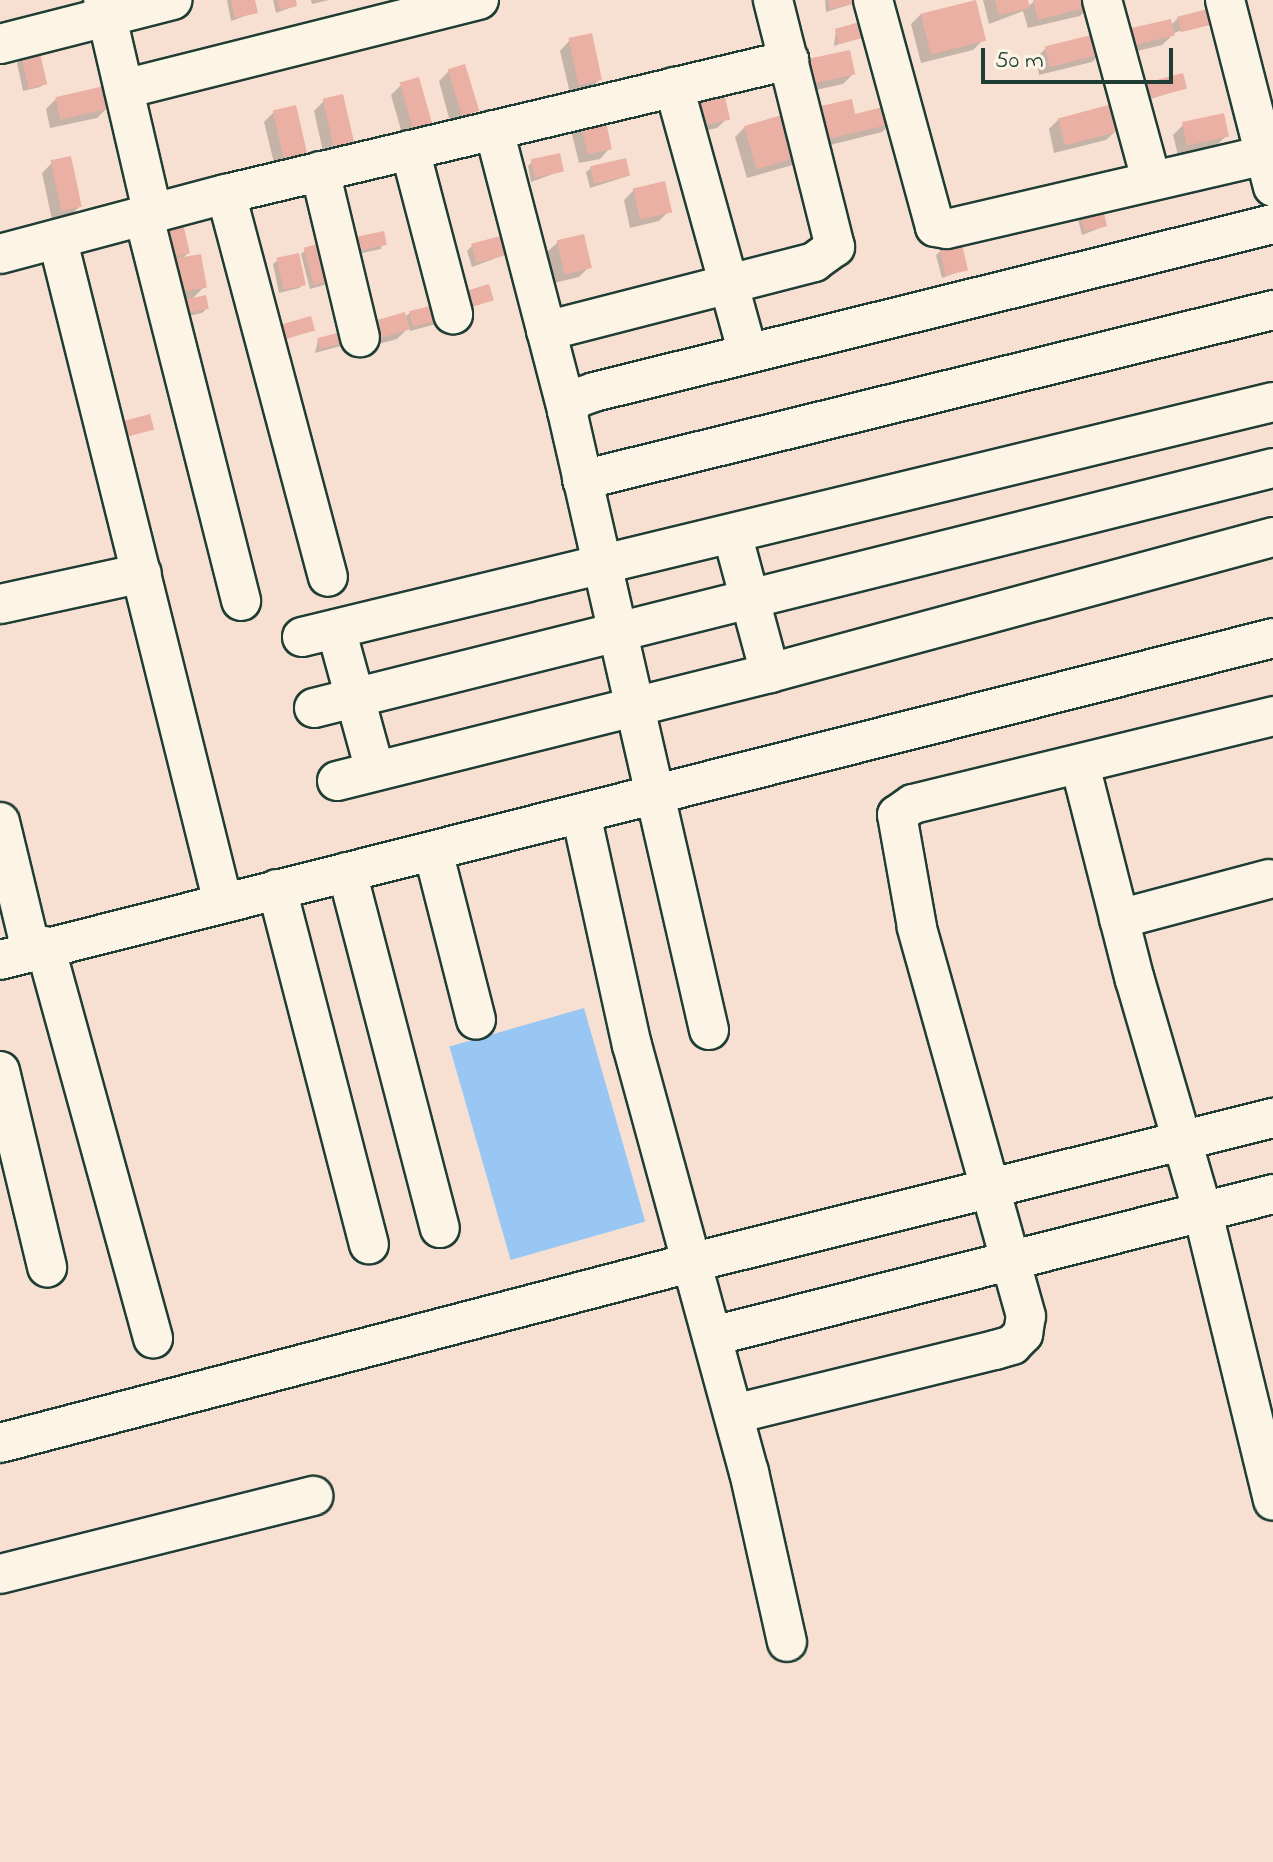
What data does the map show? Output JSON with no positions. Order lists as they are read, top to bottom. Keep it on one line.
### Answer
{"scale_bar":"50 m"}
